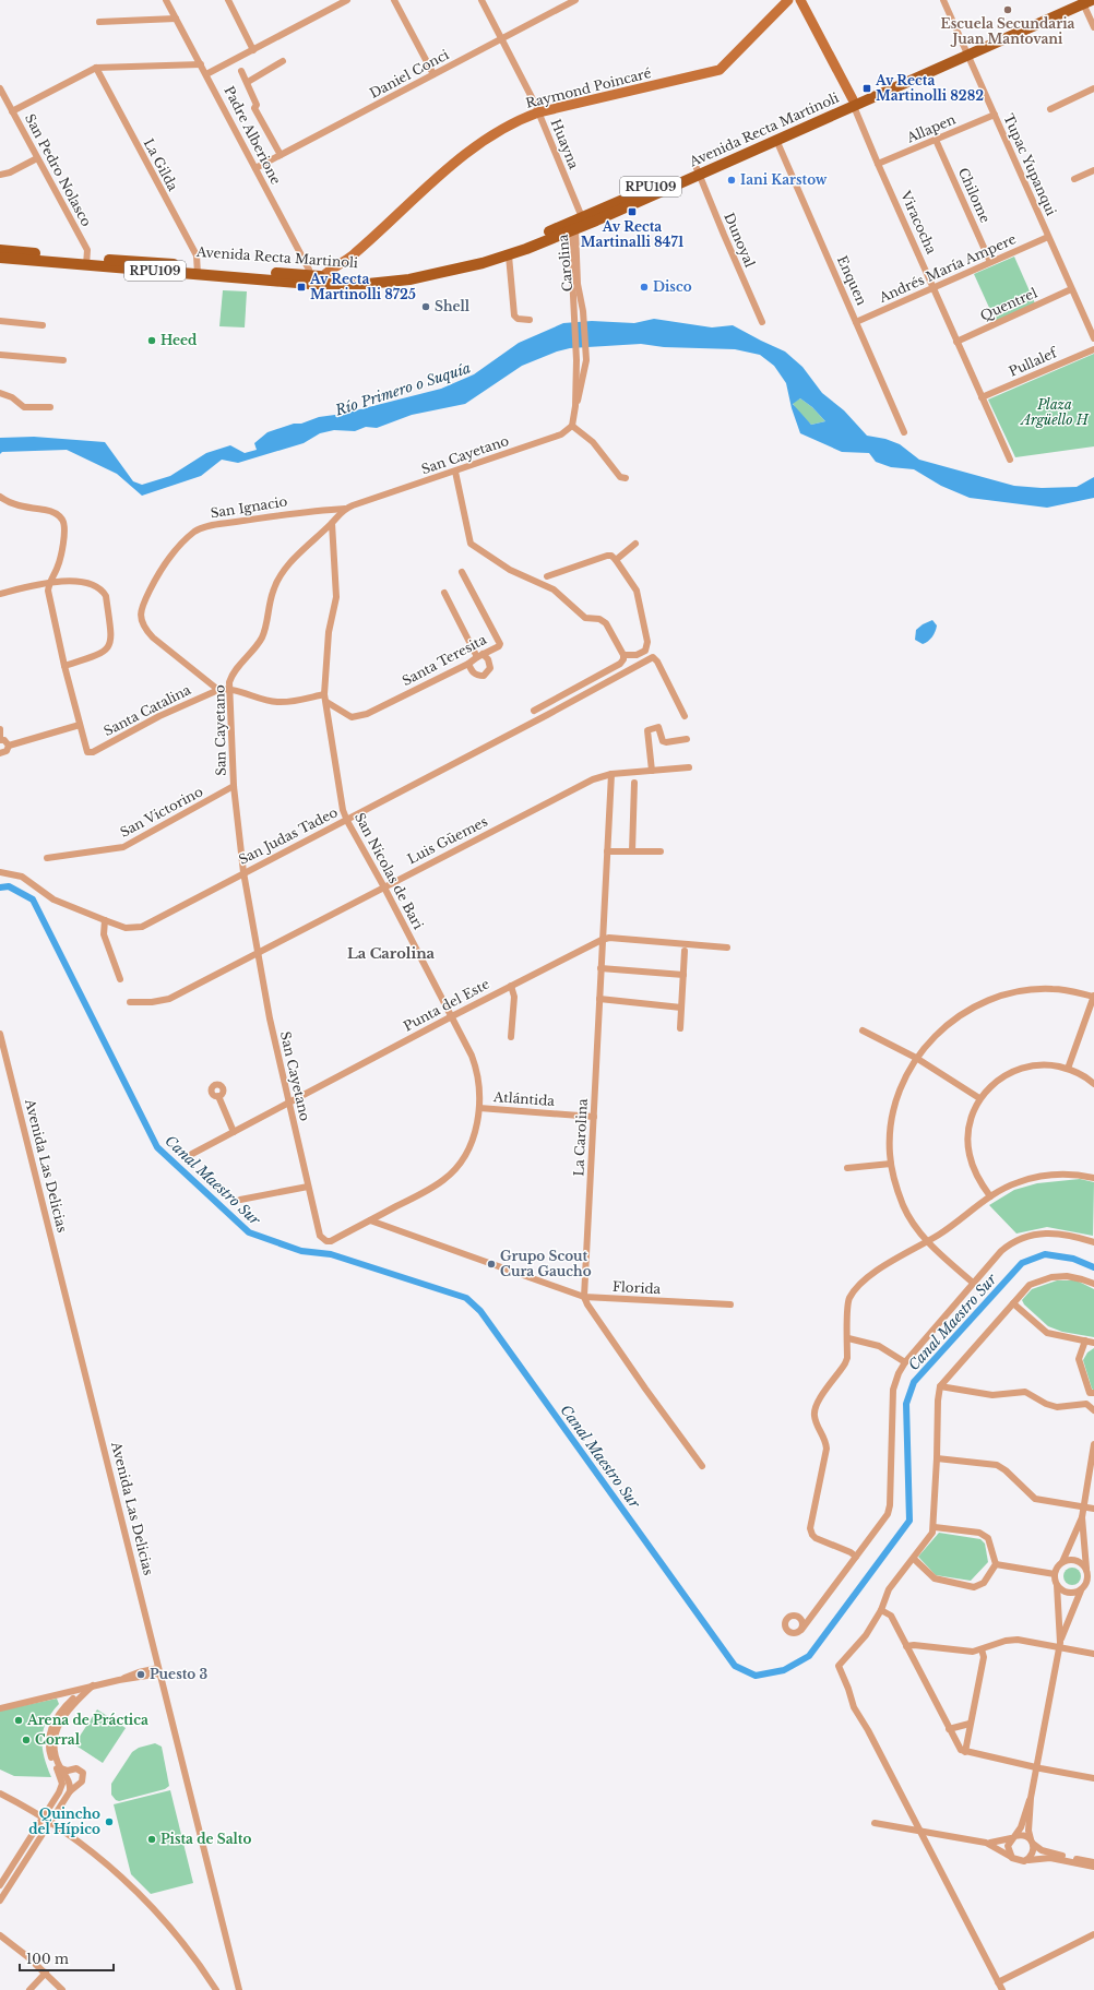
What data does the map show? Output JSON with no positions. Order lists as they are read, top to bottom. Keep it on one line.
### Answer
{"streets":{"main road":["Avenida Recta Martinoli","RPU109"],"street":["Daniel Conci","Raymond Poincaré","Allapen","Padre Alberione","Huayna","La Gilda","Tupac Yupanqui","San Pedro Nolasco","Chilome","Viracocha","Dunoyal","Carolina","Andrés María Ampere","Enquen","Quentrel","Pullalef","San Cayetano","San Ignacio","Santa Teresita","Santa Catalina","San Victorino","San Judas Tadeo","Luis Güemes","San Nicolas de Bari","Punta del Este","Atlántida","La Carolina","Avenida Las Delicias","Florida"]},"crossings":[["Daniel Conci","Padre Alberione"],["Daniel Conci","Huayna"],["Raymond Poincaré","Avenida Recta Martinoli"],["Raymond Poincaré","Huayna"],["Allapen","Tupac Yupanqui"],["Allapen","Chilome"],["Allapen","Viracocha"],["Avenida Recta Martinoli","Padre Alberione"],["Avenida Recta Martinoli","Huayna"],["Avenida Recta Martinoli","La Gilda"],["Avenida Recta Martinoli","Tupac Yupanqui"],["Avenida Recta Martinoli","San Pedro Nolasco"],["Avenida Recta Martinoli","Viracocha"],["Avenida Recta Martinoli","Dunoyal"],["Avenida Recta Martinoli","Carolina"],["Avenida Recta Martinoli","Enquen"],["Huayna","Carolina"],["Tupac Yupanqui","Andrés María Ampere"],["Tupac Yupanqui","Quentrel"],["Chilome","Andrés María Ampere"],["Viracocha","Andrés María Ampere"],["Viracocha","Quentrel"],["Viracocha","Pullalef"],["Andrés María Ampere","Enquen"],["San Cayetano","San Ignacio"],["San Cayetano","San Victorino"],["San Cayetano","San Judas Tadeo"],["San Cayetano","Luis Güemes"],["San Cayetano","San Nicolas de Bari"],["San Cayetano","Punta del Este"],["San Ignacio","Santa Catalina"],["Santa Teresita","San Nicolas de Bari"],["San Judas Tadeo","San Nicolas de Bari"],["Luis Güemes","San Nicolas de Bari"],["Luis Güemes","La Carolina"],["San Nicolas de Bari","Punta del Este"],["San Nicolas de Bari","Atlántida"],["San Nicolas de Bari","Florida"],["Punta del Este","La Carolina"],["Atlántida","La Carolina"],["La Carolina","Florida"]],"districts":["La Carolina"],"water":["Río Primero o Suquía","Canal Maestro Sur"],"parks":["Plaza Argüello H"],"places":{"other":["Escuela Secundaria Juan Mantovani","Iani Karstow","Disco","Shell","Heed","Grupo Scout Cura Gaucho","Puesto 3","Arena de Práctica","Corral","Quincho del Hípico","Pista de Salto"],"transit":["Av Recta Martinolli 8282","Av Recta Martinalli 8471","Av Recta Martinolli 8725"]},"scale_bar":"100 m"}
